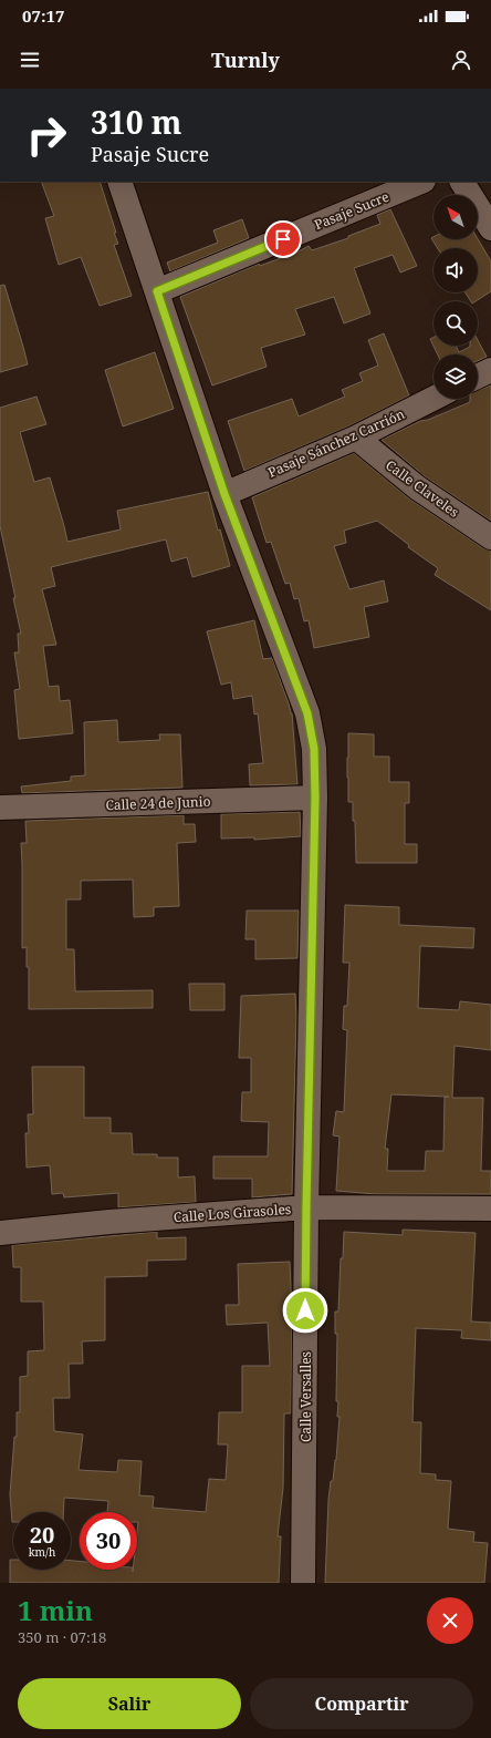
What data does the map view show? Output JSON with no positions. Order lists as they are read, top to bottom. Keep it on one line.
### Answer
{"streets":{"street":["Pasaje Sucre","Pasaje Sánchez Carrión","Calle Claveles","Calle 24 de Junio","Calle Los Girasoles","Calle Versalles"]},"crossings":[["Pasaje Sucre","Calle Versalles"],["Pasaje Sánchez Carrión","Calle Claveles"],["Pasaje Sánchez Carrión","Calle Versalles"],["Calle 24 de Junio","Calle Versalles"],["Calle Los Girasoles","Calle Versalles"]],"north":"top left","page":{"status":"07:17","header":"Turnly","turn":["310 m","Pasaje Sucre"],"speed":"20 km/h","limit":"30","heading":["1 min","350 m · 07:18"],"buttons":["Salir","Compartir"]}}
